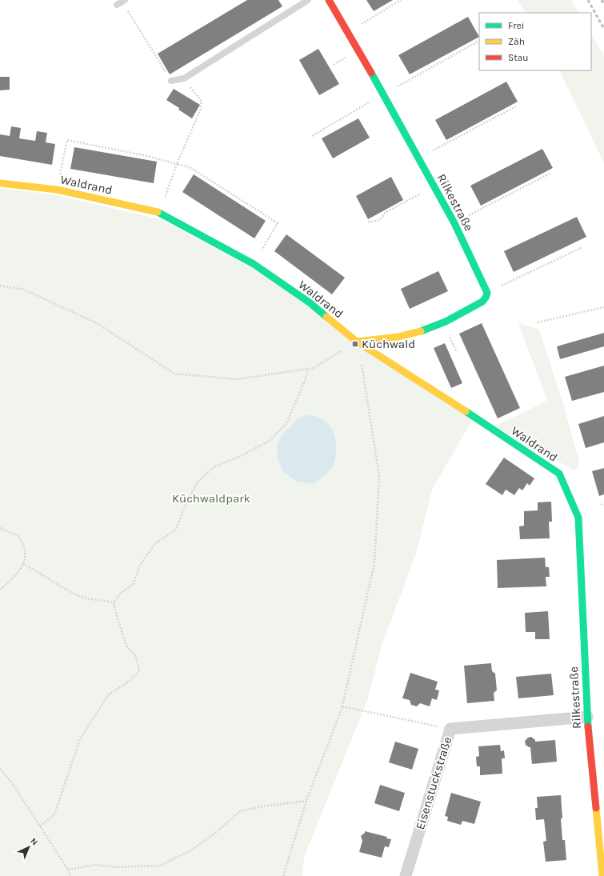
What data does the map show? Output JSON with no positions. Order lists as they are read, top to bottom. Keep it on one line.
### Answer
{"streets":{"street":["Waldrand","Rilkestraße","Eisenstuckstraße"]},"crossings":[["Waldrand","Rilkestraße"],["Rilkestraße","Eisenstuckstraße"]],"parks":["Küchwaldpark"],"places":{"transit":["Küchwald"]},"legend":["Frei","Zäh","Stau"],"north":"top right"}
